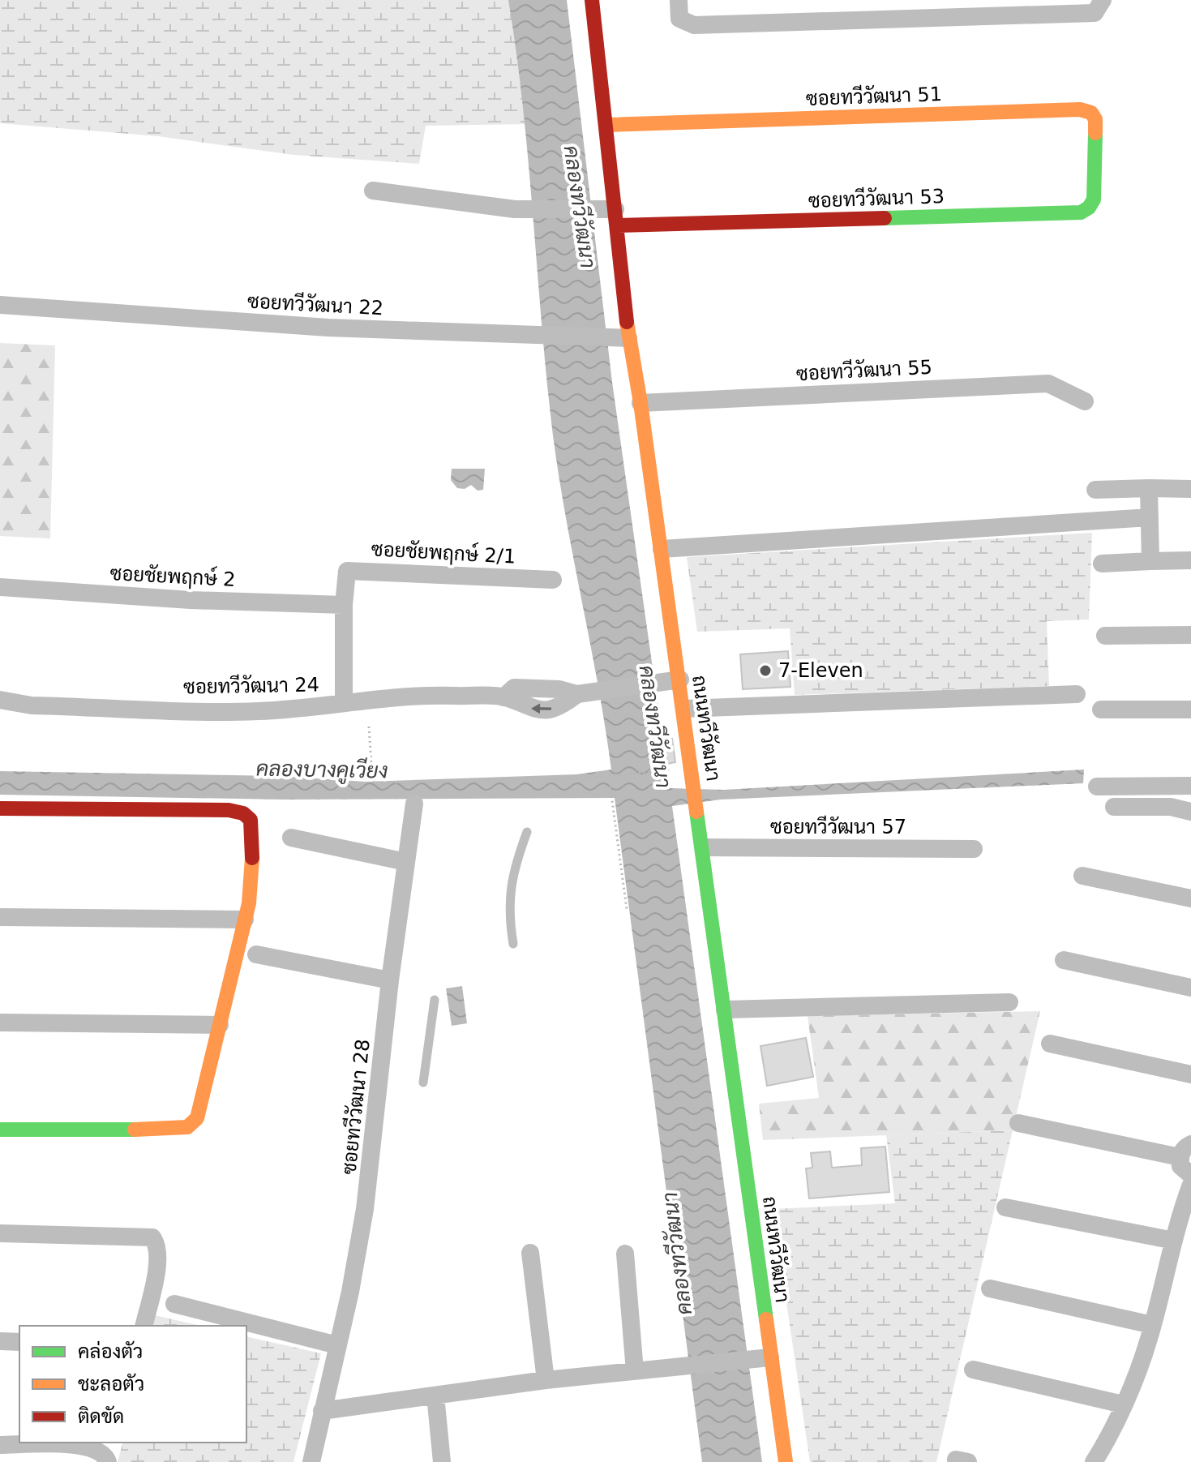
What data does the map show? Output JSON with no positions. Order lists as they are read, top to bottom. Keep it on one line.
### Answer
{"streets":{"street":["ซอยทวีวัฒนา 51","ซอยทวีวัฒนา 53","ซอยทวีวัฒนา 22","ซอยทวีวัฒนา 55","ซอยชัยพฤกษ์ 2/1","ซอยชัยพฤกษ์ 2","ซอยทวีวัฒนา 24","ถนนทวีวัฒนา","ซอยทวีวัฒนา 57","ซอยทวีวัฒนา 28"]},"crossings":[["ซอยทวีวัฒนา 51","ซอยทวีวัฒนา 53"],["ซอยทวีวัฒนา 51","ถนนทวีวัฒนา"],["ซอยทวีวัฒนา 53","ถนนทวีวัฒนา"],["ซอยทวีวัฒนา 22","ถนนทวีวัฒนา"],["ซอยทวีวัฒนา 55","ถนนทวีวัฒนา"],["ซอยชัยพฤกษ์ 2/1","ซอยชัยพฤกษ์ 2"],["ซอยชัยพฤกษ์ 2/1","ซอยทวีวัฒนา 24"],["ซอยทวีวัฒนา 24","ถนนทวีวัฒนา"],["ถนนทวีวัฒนา","ซอยทวีวัฒนา 57"]],"water":["คลองทวีวัฒนา","คลองบางคูเวียง"],"places":["7-Eleven"],"legend":["คล่องตัว","ชะลอตัว","ติดขัด"]}
